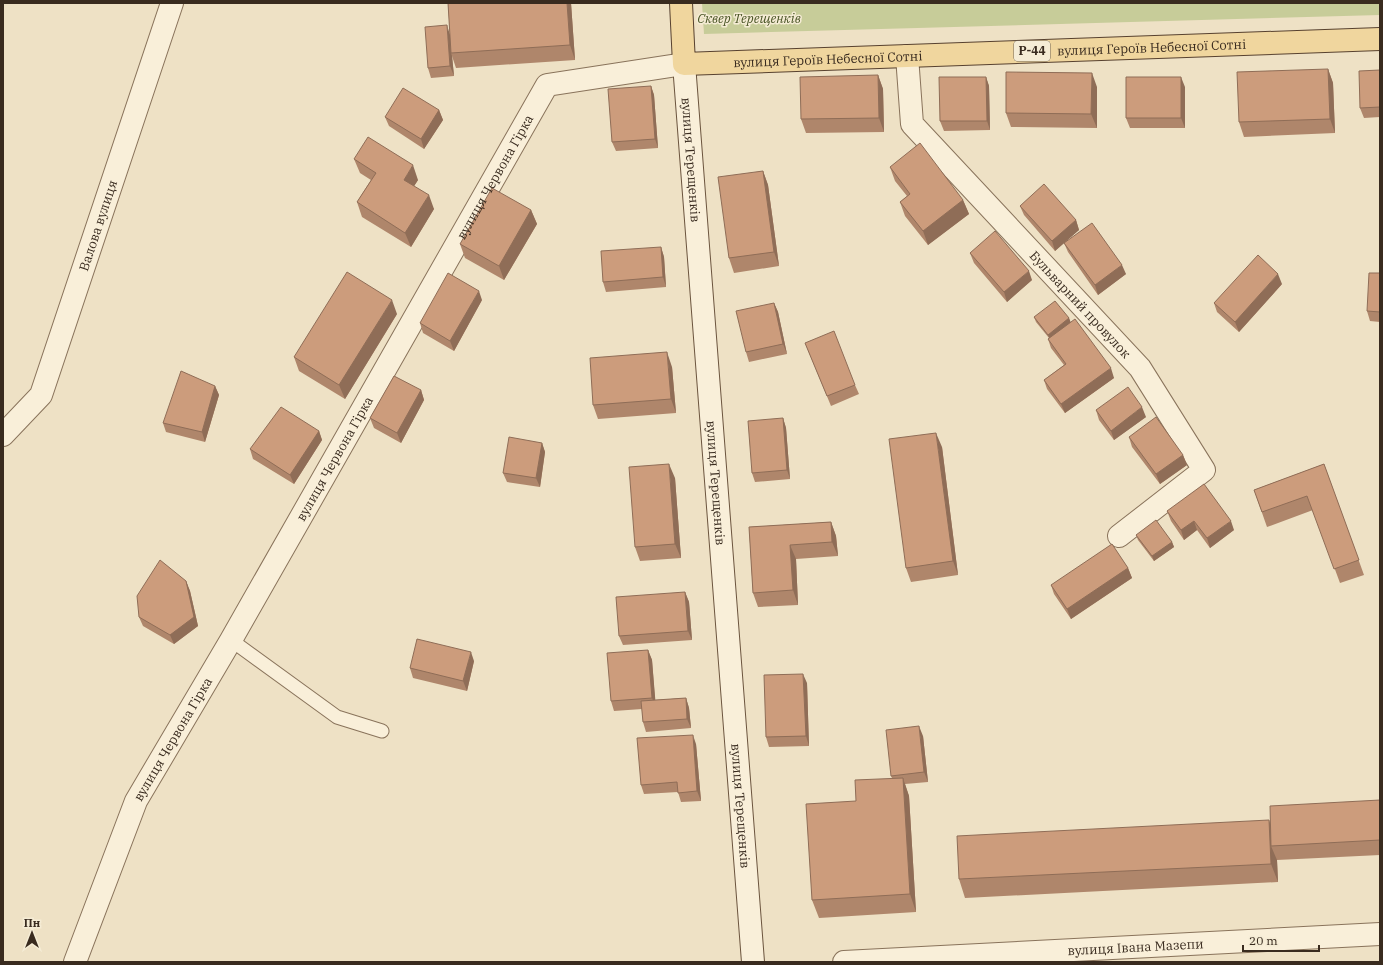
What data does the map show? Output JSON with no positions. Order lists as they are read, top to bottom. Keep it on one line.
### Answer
{"streets":{"main road":["вулиця Героїв Небесної Сотні","Р-44","вулиця Терещенків"],"street":["вулиця Червона Гірка","Валова вулиця","Бульварний провулок","вулиця Івана Мазепи"]},"crossings":[["вулиця Героїв Небесної Сотні","вулиця Терещенків"],["вулиця Героїв Небесної Сотні","вулиця Червона Гірка"],["вулиця Героїв Небесної Сотні","Бульварний провулок"],["вулиця Терещенків","вулиця Червона Гірка"]],"parks":["Сквер Терещенків"],"scale_bar":"20 m","north":"top"}
